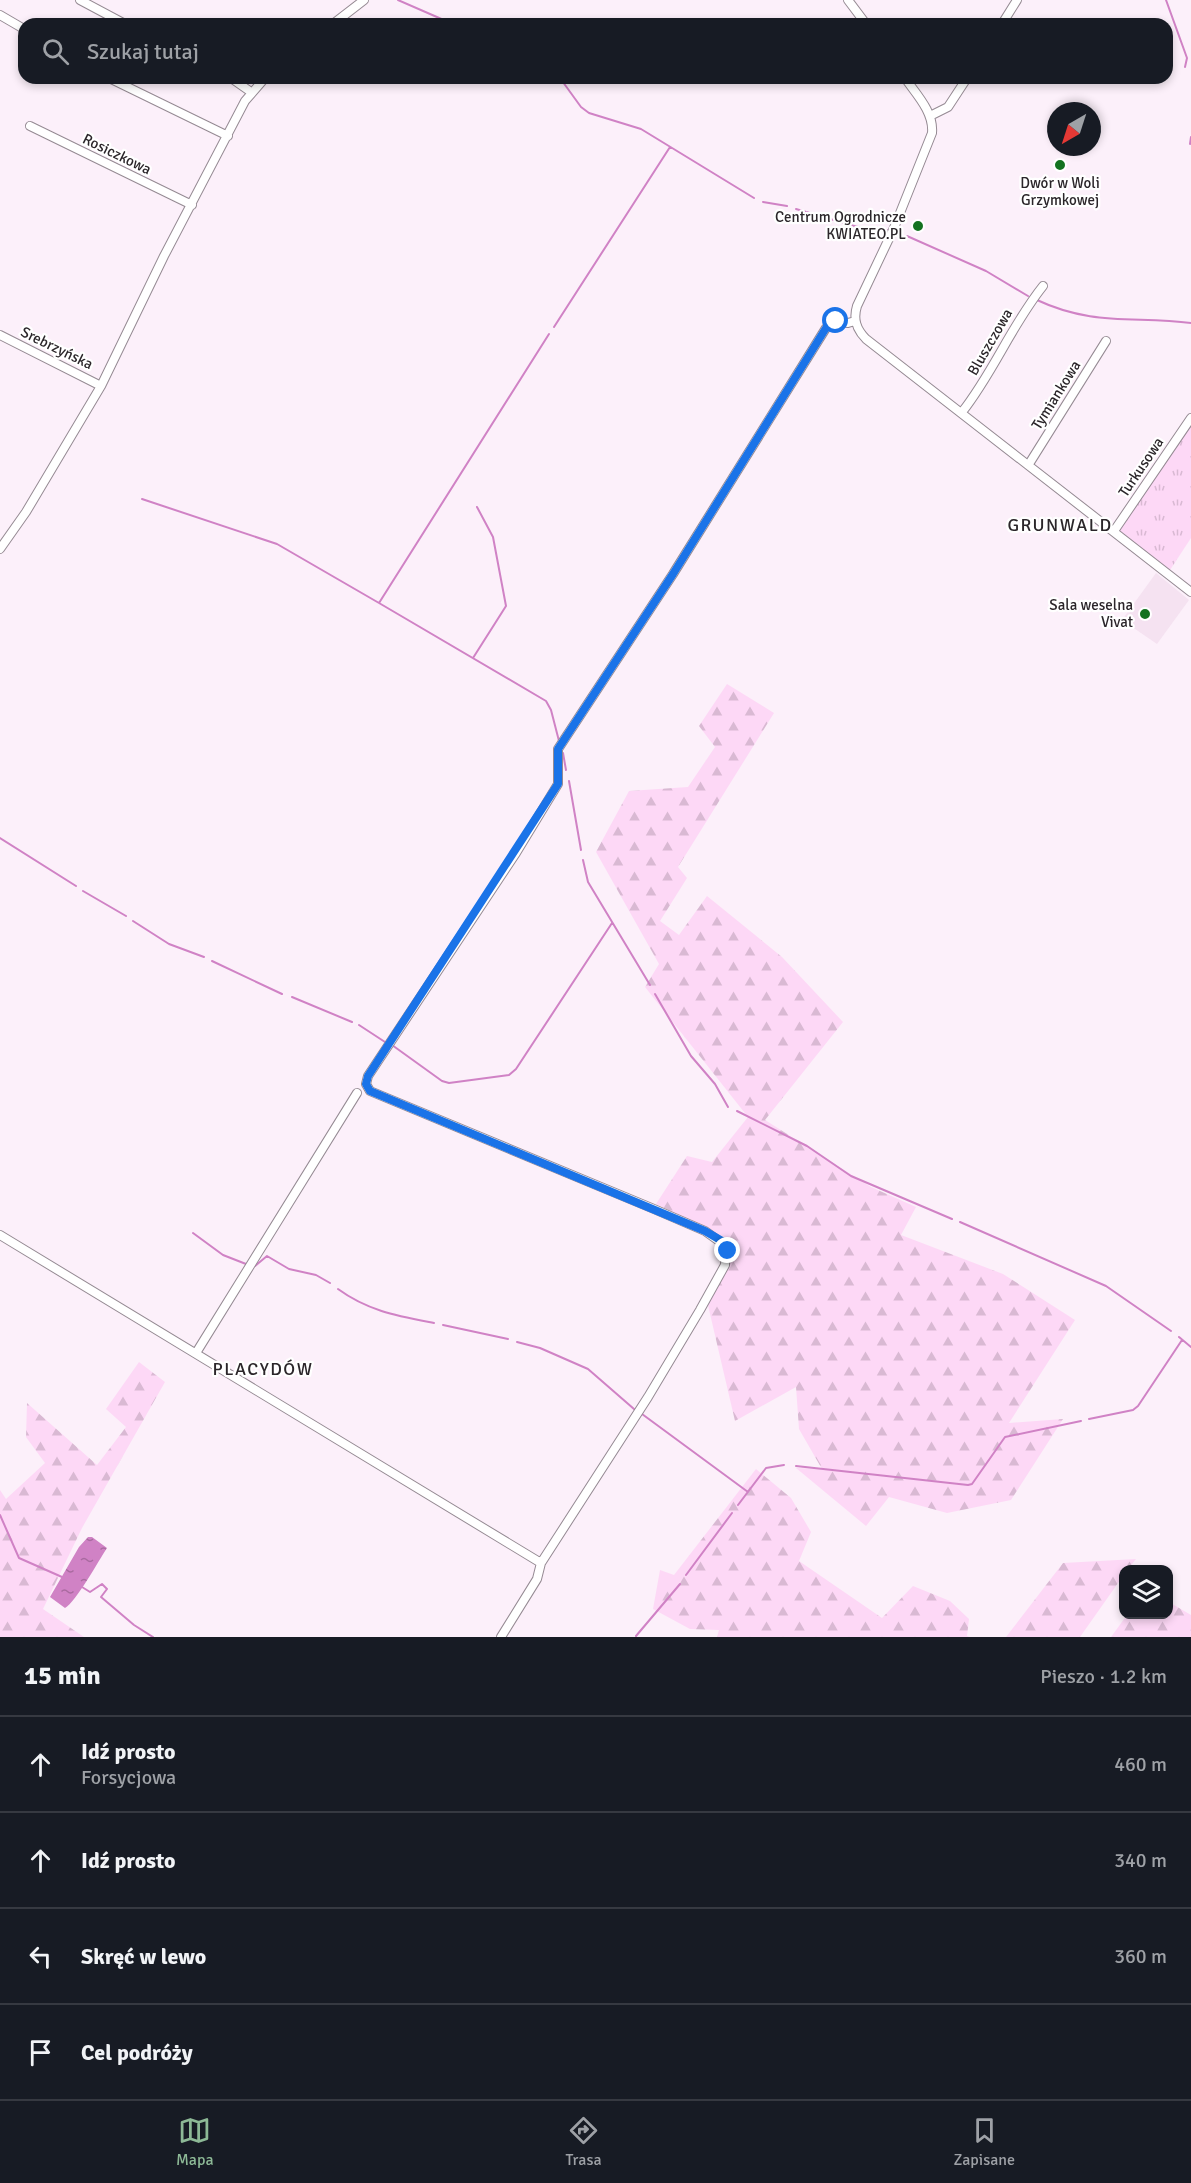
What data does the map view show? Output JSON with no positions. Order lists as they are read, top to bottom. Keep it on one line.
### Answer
{"streets":{"street":["Rosiczkowa","Bluszczowa","Srebrzyńska","Tymiankowa","Turkusowa"]},"districts":["GRUNWALD","PLACYDÓW"],"places":["Dwór w Woli Grzymkowej","Centrum Ogrodnicze KWIATEO.PL","Sala weselna Vivat"],"north":"bottom left","page":{"search":"Szukaj tutaj","heading":["15 min","Pieszo · 1.2 km"],"list":[["Idź prosto","Forsycjowa","460 m"],["Idź prosto","340 m"],["Skręć w lewo","360 m"],"Cel podróży"],"nav":["Mapa","Trasa","Zapisane"]}}
